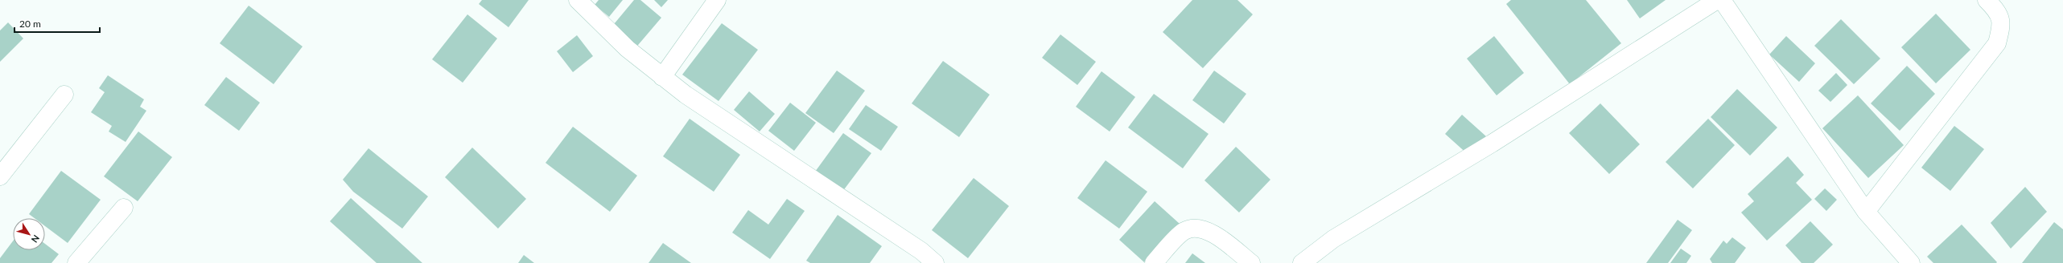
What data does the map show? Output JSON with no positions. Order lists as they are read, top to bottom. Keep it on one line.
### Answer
{"scale_bar":"20 m","north":"bottom right"}
